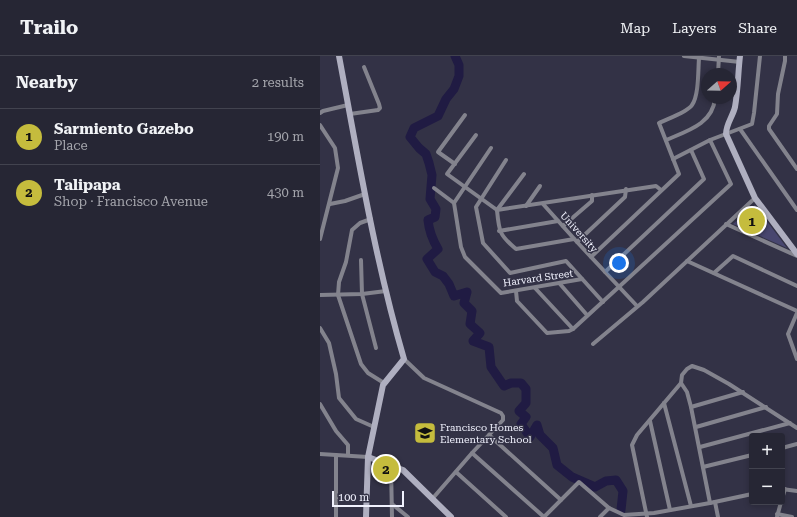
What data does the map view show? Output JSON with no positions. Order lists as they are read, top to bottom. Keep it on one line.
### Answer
{"streets":{"street":["University","Harvard Street"]},"places":{"school or university":["Francisco Homes Elementary School"]},"scale_bar":"100 m","north":"right","page":{"header":"Trailo","nav":["Map","Layers","Share"],"heading":["Nearby","2 results"],"list":[{"mark":"1","name":"Sarmiento Gazebo","note":"Place","value":"190 m"},{"mark":"2","name":"Talipapa","note":"Shop · Francisco Avenue","value":"430 m"}],"pins":["1","2"],"map_buttons":["+","−"],"scale":"100 m"}}
